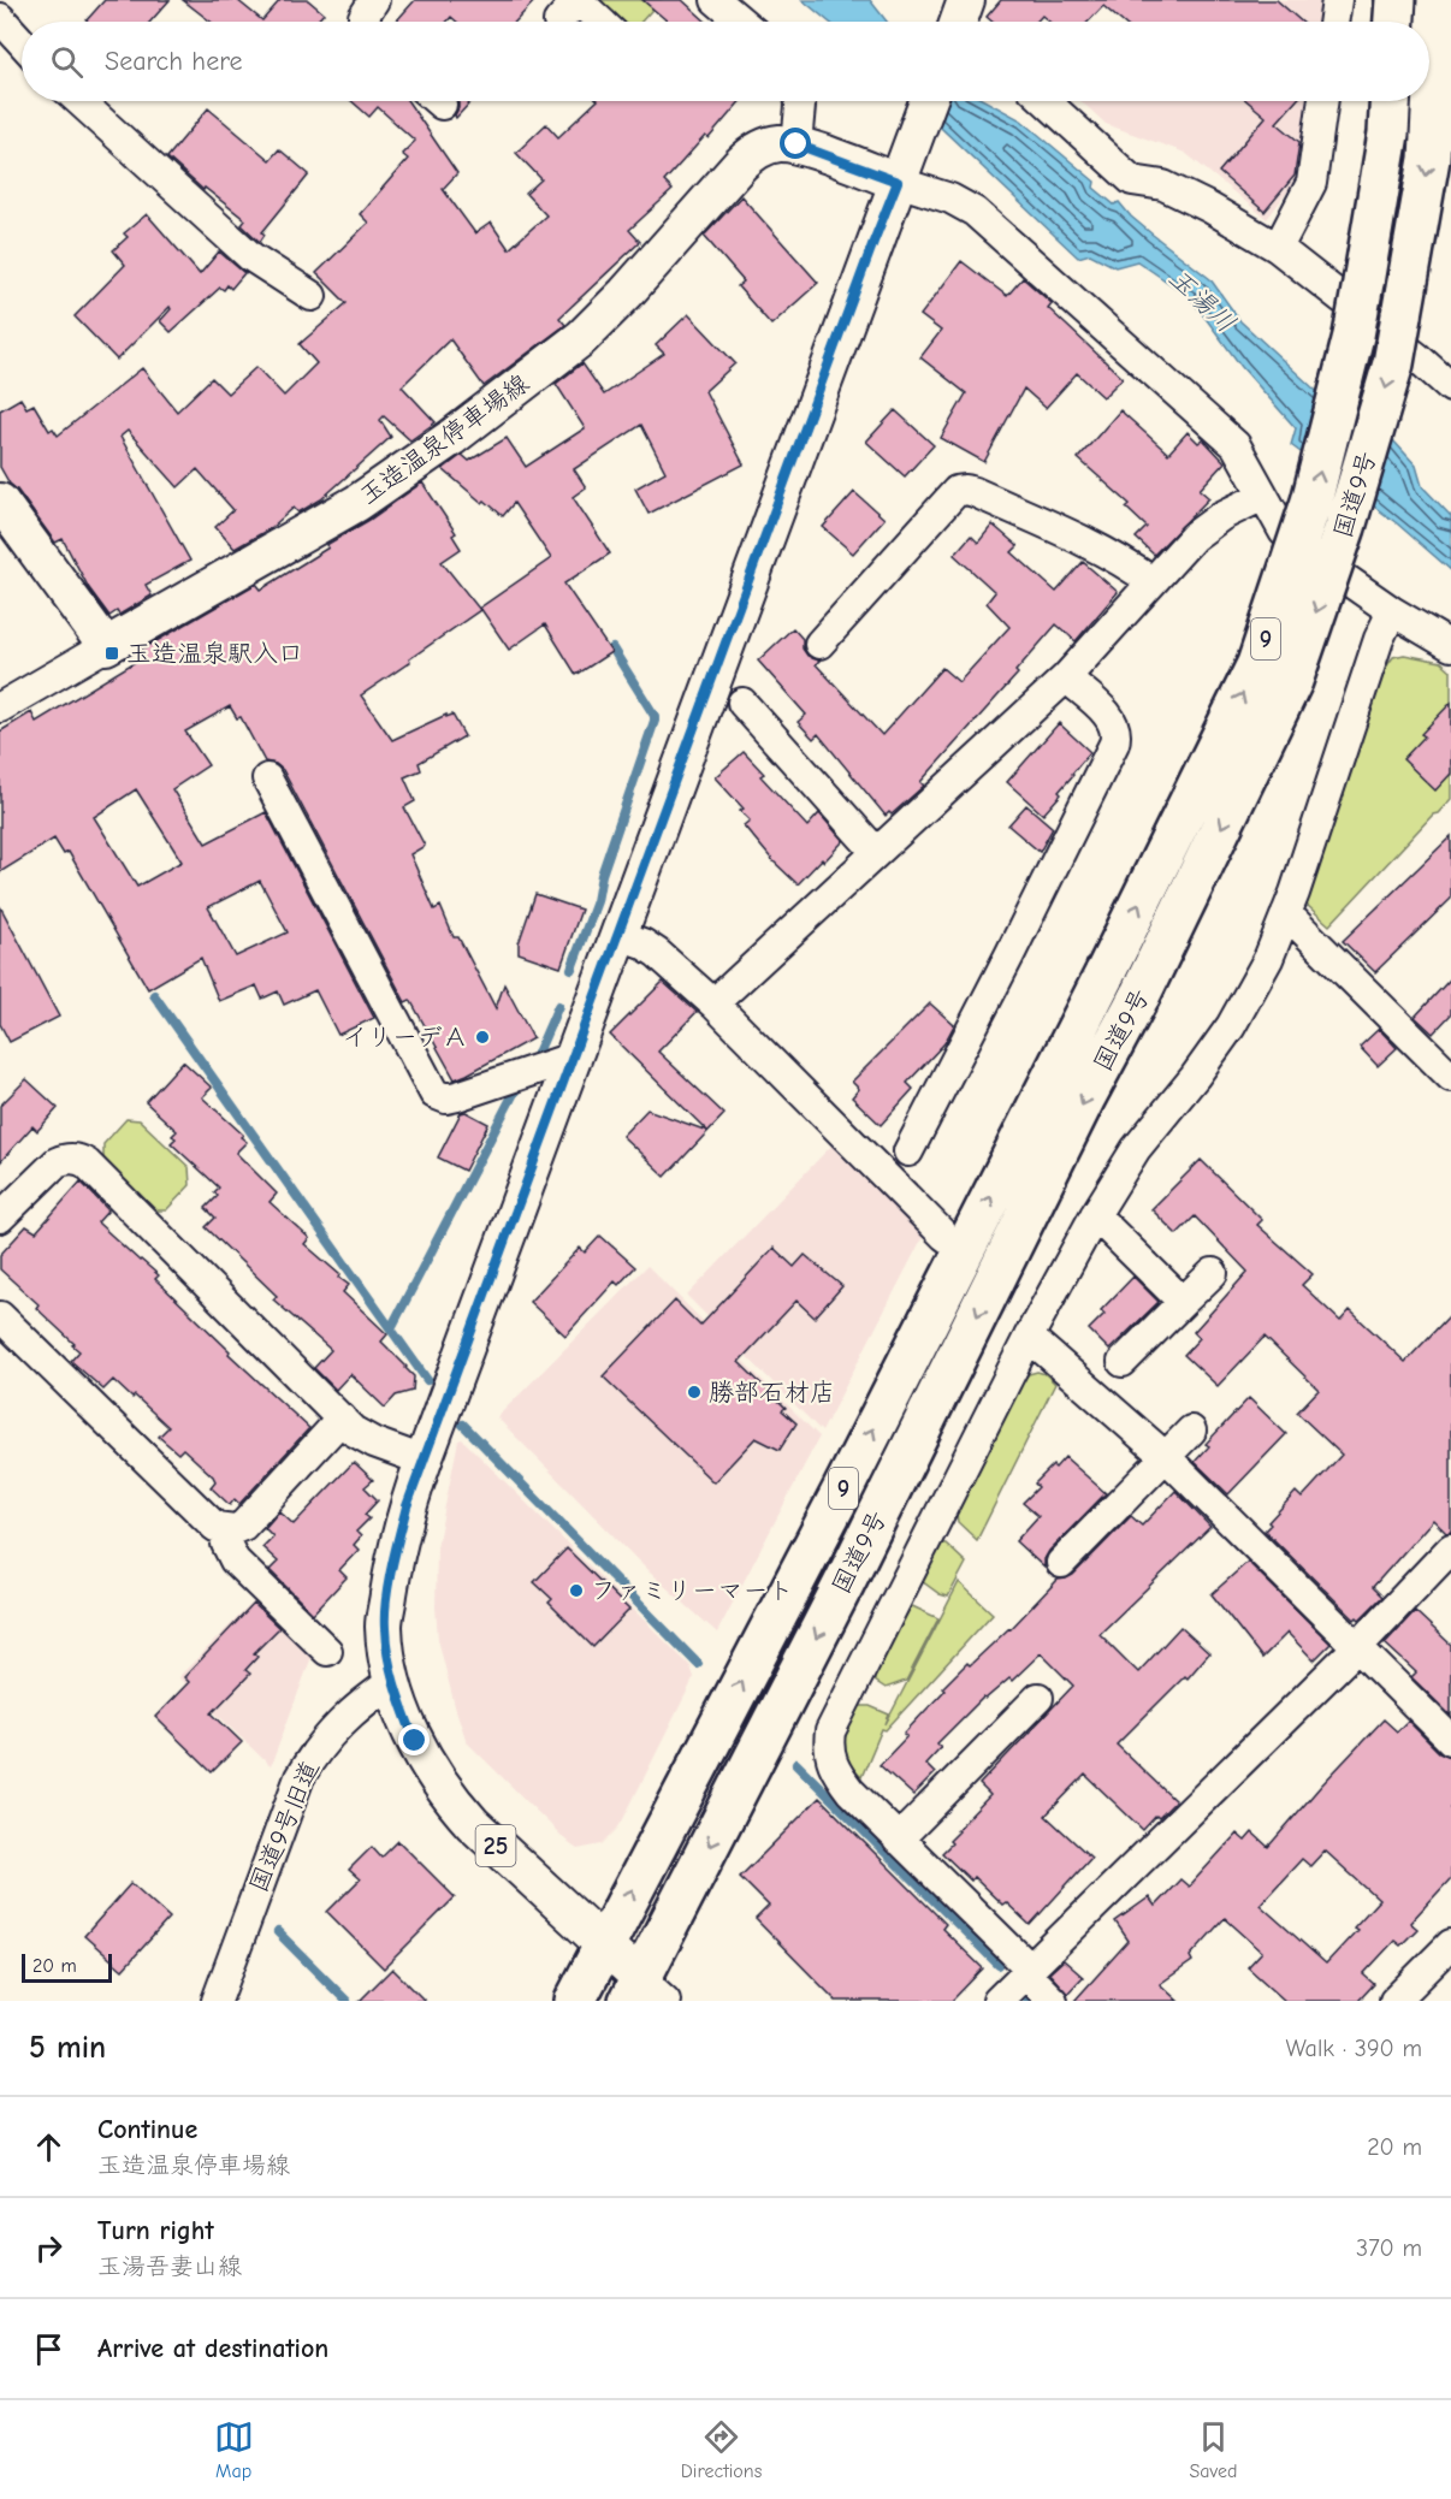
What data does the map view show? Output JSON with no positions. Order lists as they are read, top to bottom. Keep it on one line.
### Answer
{"streets":{"highway":["国道9号","9"],"main road":["玉造温泉停車場線","25"],"street":["国道9号旧道"]},"crossings":[["玉造温泉停車場線","25"],["国道9号","25"],["国道9号旧道","25"]],"water":["玉湯川"],"places":{"transit":["玉造温泉駅入口"],"other":["イリーデＡ","勝部石材店","ファミリーマート"]},"scale_bar":"20 m","page":{"search":"Search here","scale":"20 m","heading":["5 min","Walk · 390 m"],"list":[["Continue","玉造温泉停車場線","20 m"],["Turn right","玉湯吾妻山線","370 m"],"Arrive at destination"],"nav":["Map","Directions","Saved"]}}
